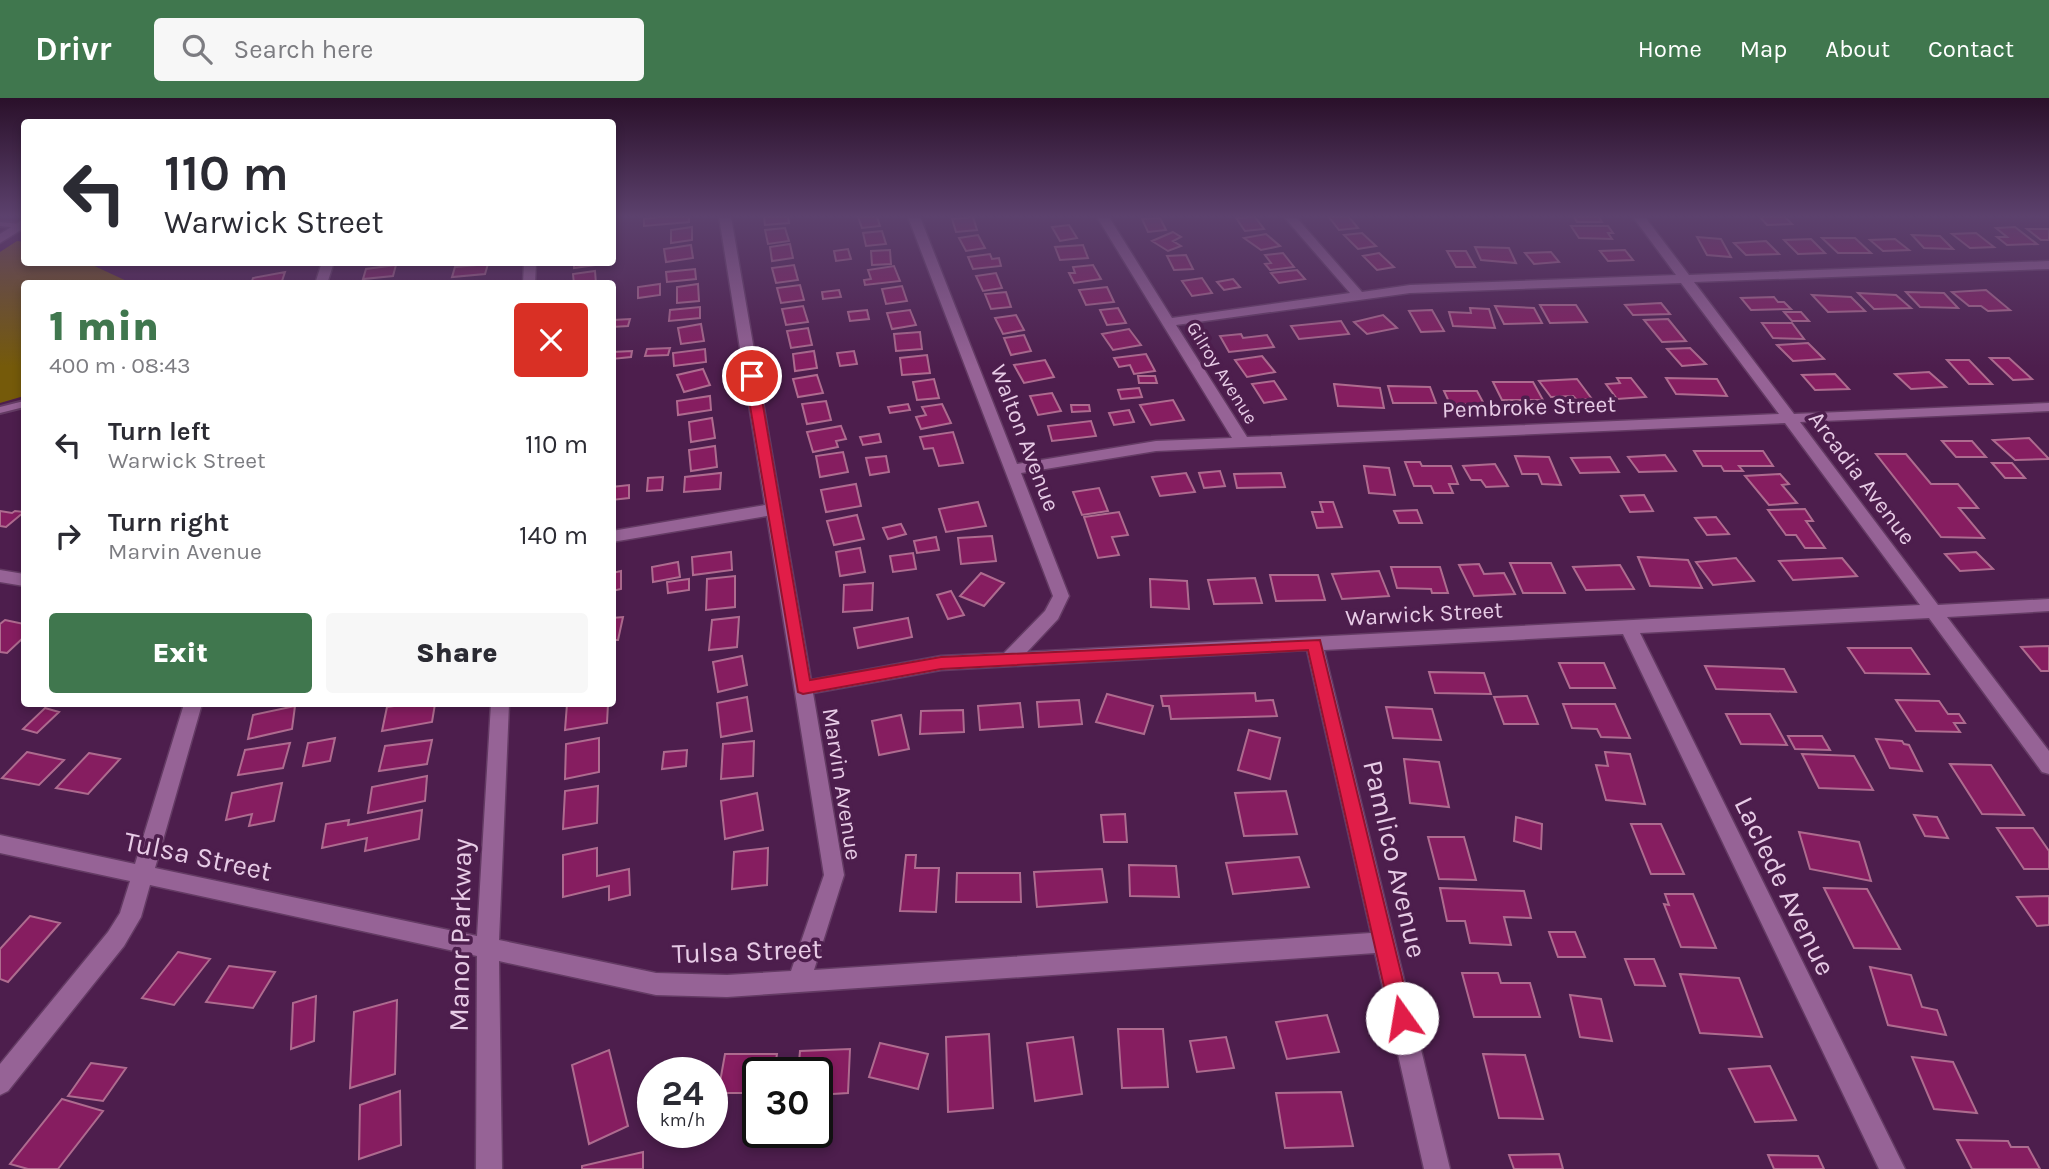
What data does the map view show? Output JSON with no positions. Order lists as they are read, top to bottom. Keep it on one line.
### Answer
{"streets":{"street":["Gilroy Avenue","Pembroke Street","Walton Avenue","Arcadia Avenue","Warwick Street","Marvin Avenue","Tulsa Street","Pamlico Avenue","Laclede Avenue","Manor Parkway"]},"crossings":[["Gilroy Avenue","Pembroke Street"],["Pembroke Street","Walton Avenue"],["Pembroke Street","Arcadia Avenue"],["Walton Avenue","Warwick Street"],["Arcadia Avenue","Warwick Street"],["Warwick Street","Marvin Avenue"],["Warwick Street","Pamlico Avenue"],["Warwick Street","Laclede Avenue"],["Marvin Avenue","Tulsa Street"],["Tulsa Street","Pamlico Avenue"],["Tulsa Street","Manor Parkway"]],"page":{"header":"Drivr","search":"Search here","nav":["Home","Map","About","Contact"],"turn":["110 m","Warwick Street"],"heading":["1 min","400 m · 08:43"],"list":[{"name":"Turn left","note":"Warwick Street","value":"110 m"},{"name":"Turn right","note":"Marvin Avenue","value":"140 m"}],"buttons":["Exit","Share"],"speed":"24 km/h","limit":"30"}}
